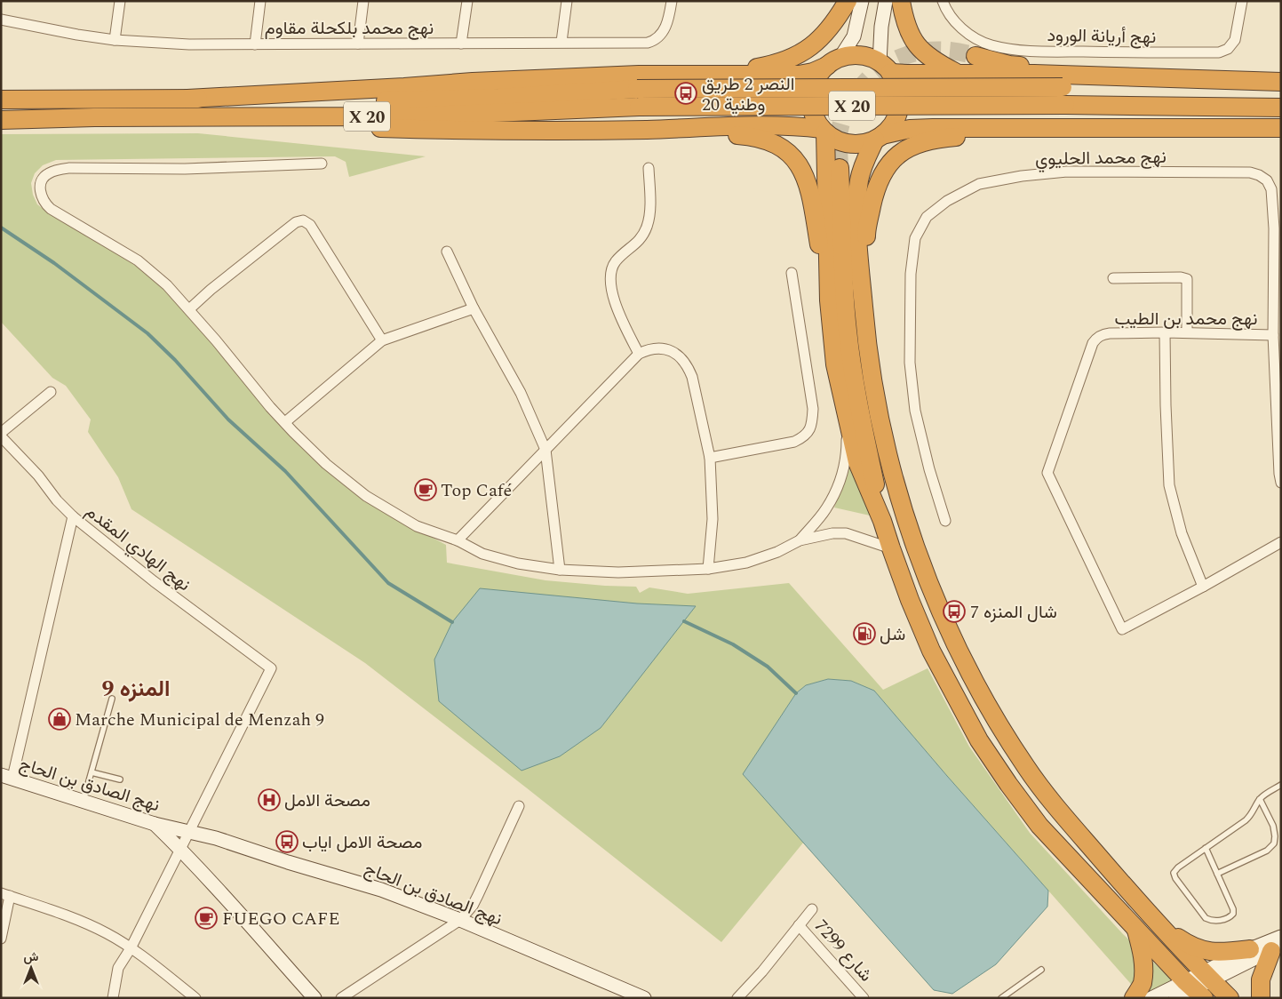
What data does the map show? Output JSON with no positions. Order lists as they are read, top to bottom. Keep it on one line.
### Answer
{"streets":{"highway":["X 20"],"street":["نهج محمد بلكحلة مقاوم","نهج أريانة الورود","نهج محمد الحليوي","نهج محمد بن الطيب","نهج الهادي المقدم","نهج الصادق بن الحاج","شارع 7299"]},"crossings":[["نهج محمد الحليوي","نهج محمد بن الطيب"],["نهج الهادي المقدم","نهج الصادق بن الحاج"]],"districts":["المنزه 9"],"places":{"bus stop":["النصر 2 طريق وطنية 20","شال المنزه 7","مصحة الامل اياب"],"cafe":["Top Café","FUEGO CAFE"],"fuel station":["شل"],"shop":["Marche Municipal de Menzah 9"],"hospital":["مصحة الامل"]},"north":"top"}
